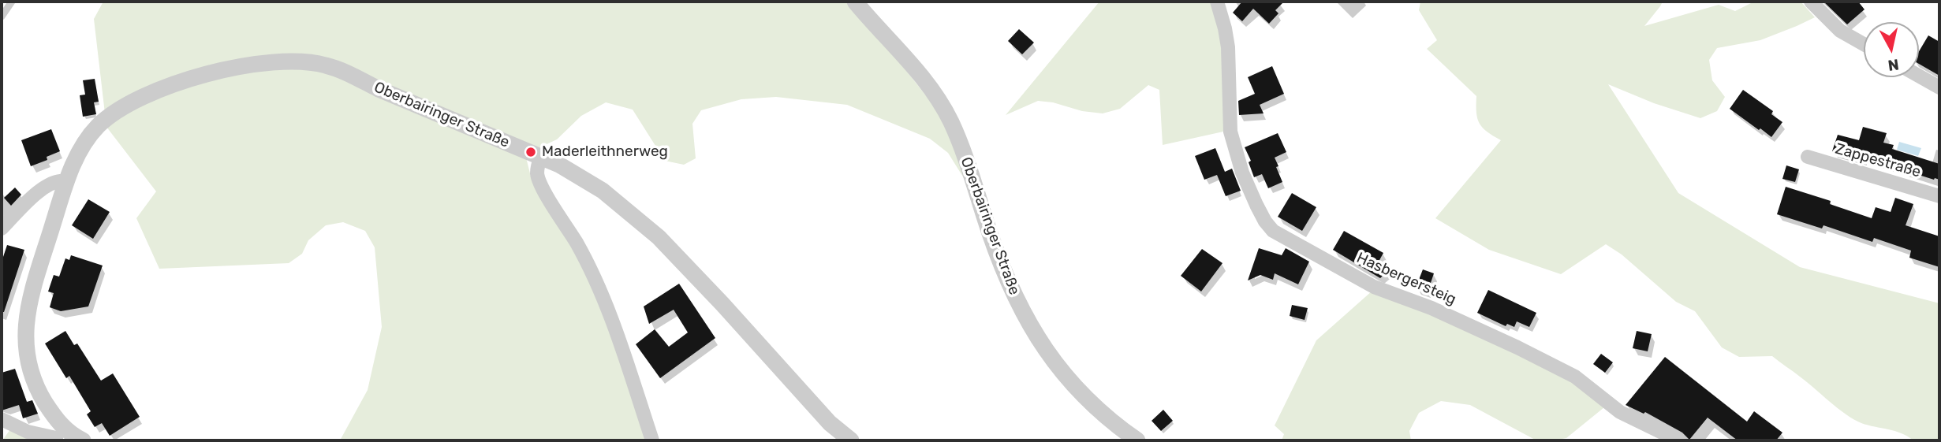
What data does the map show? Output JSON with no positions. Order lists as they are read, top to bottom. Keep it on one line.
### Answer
{"streets":{"street":["Oberbairinger Straße","Zappestraße","Hasbergersteig"]},"places":["Maderleithnerweg"],"north":"bottom"}
